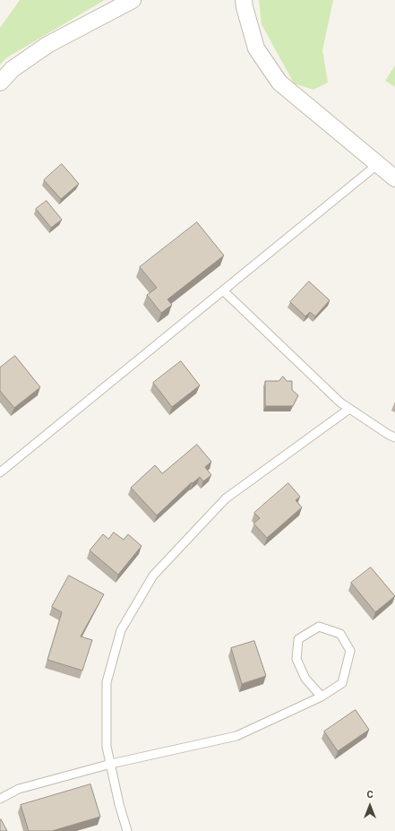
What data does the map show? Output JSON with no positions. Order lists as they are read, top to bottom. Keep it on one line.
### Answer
{"north":"top"}
